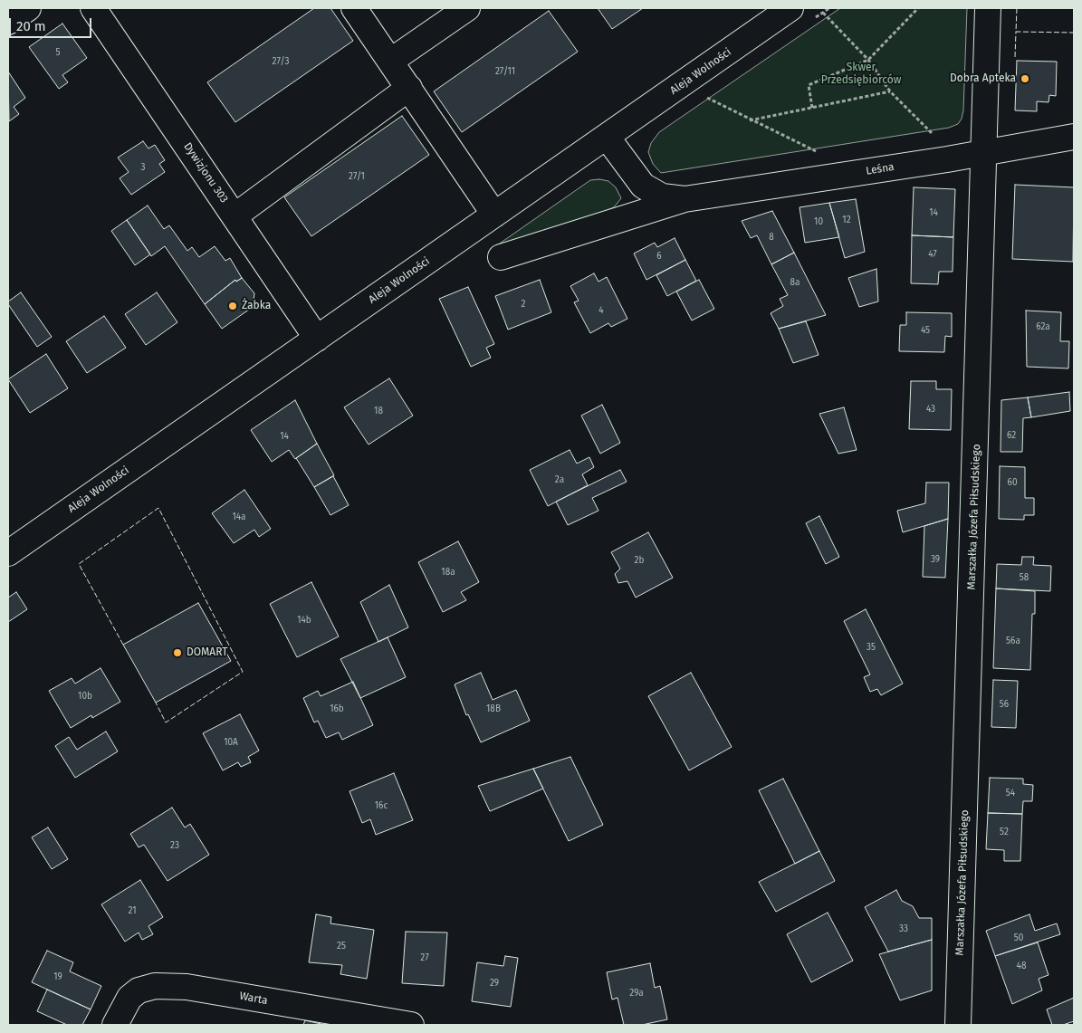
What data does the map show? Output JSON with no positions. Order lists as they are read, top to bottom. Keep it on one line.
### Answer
{"streets":{"street":["Aleja Wolności","Leśna","Dywizjonu 303","Marszałka Józefa Piłsudskiego","Warta"]},"crossings":[["Aleja Wolności","Leśna"],["Aleja Wolności","Dywizjonu 303"],["Leśna","Marszałka Józefa Piłsudskiego"]],"parks":["Skwer Przedsiębiorców"],"places":["Dobra Apteka","Żabka","DOMART"],"house_numbers":["5","27/3","27/11","3","27/1","14","12","10","8","47","6","8a","2","4","62a","45","43","18","62","14","2a","60","14a","39","2b","18a","58","14b","56a","35","10b","56","16b","18B","10A","54","16c","52","23","21","33","50","25","27","48","19","29","29a"],"scale_bar":"20 m"}
